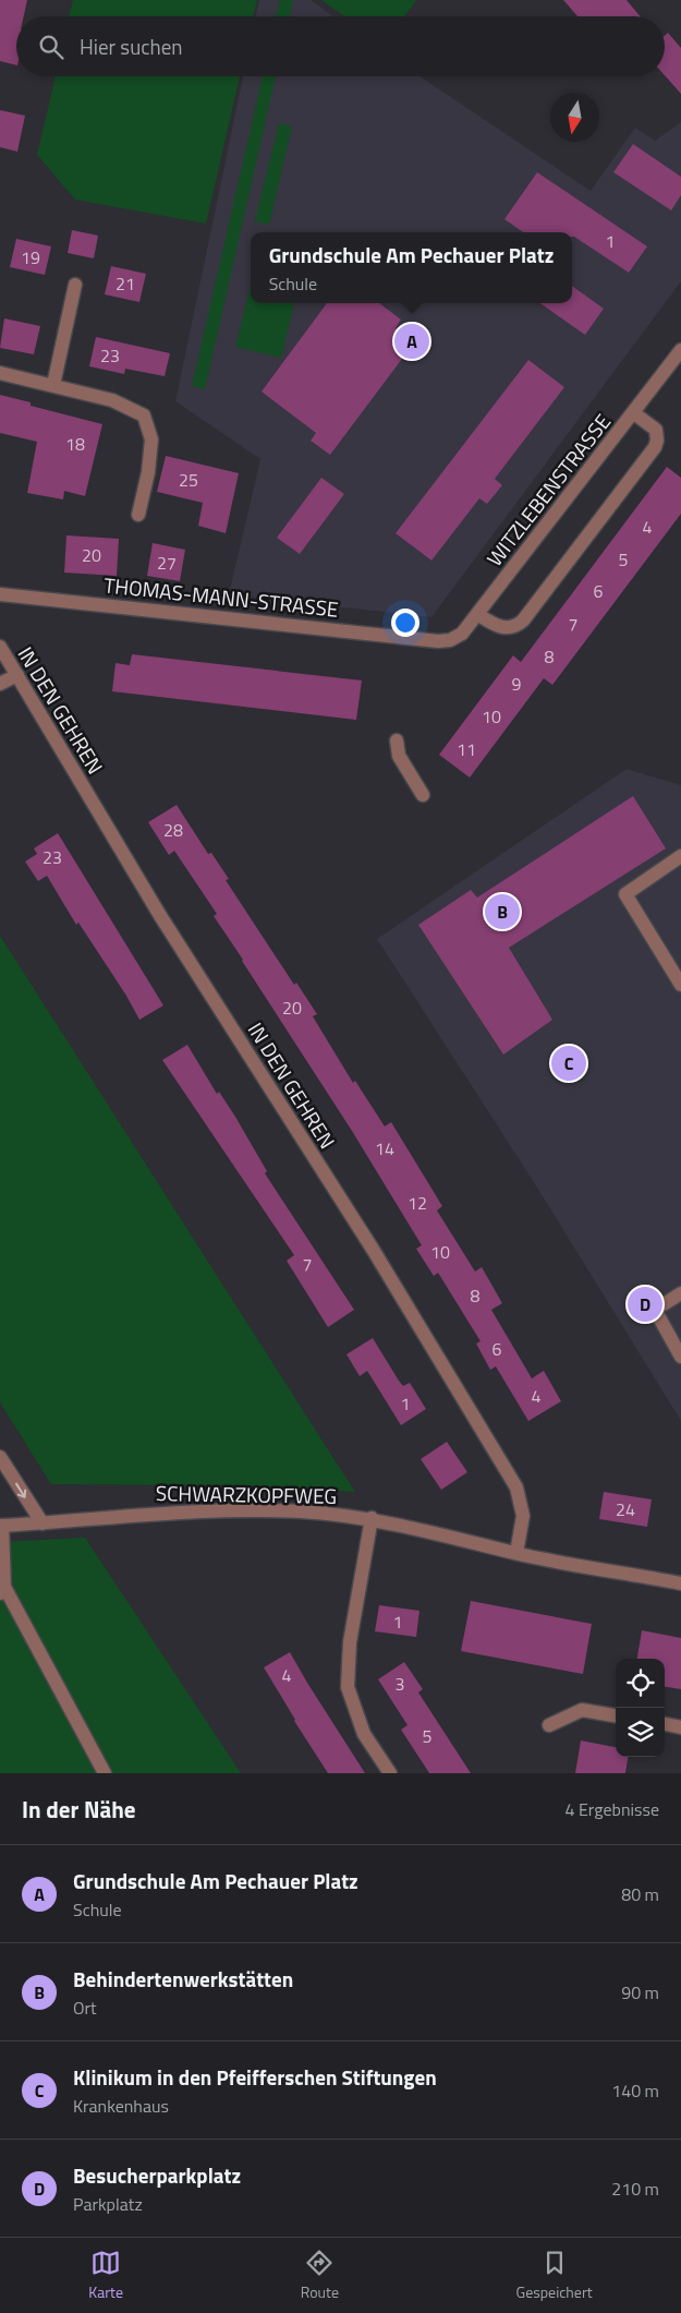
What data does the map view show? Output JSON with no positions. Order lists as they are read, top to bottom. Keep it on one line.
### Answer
{"streets":{"street":["WITZLEBENSTRASSE","THOMAS-MANN-STRASSE","IN DEN GEHREN","SCHWARZKOPFWEG"]},"crossings":[["WITZLEBENSTRASSE","THOMAS-MANN-STRASSE"],["IN DEN GEHREN","SCHWARZKOPFWEG"]],"house_numbers":["1","19","21","23","18","25","4","20","5","27","6","7","8","9","10","11","28","23","20","14","12","10","7","8","6","4","1","24","1","4","3","5"],"north":"bottom","page":{"search":"Hier suchen","popup":["Grundschule Am Pechauer Platz","Schule"],"pins":["A","B","C","D"],"heading":["In der Nähe","4 Ergebnisse"],"list":[{"mark":"A","name":"Grundschule Am Pechauer Platz","note":"Schule","value":"80 m"},{"mark":"B","name":"Behindertenwerkstätten","note":"Ort","value":"90 m"},{"mark":"C","name":"Klinikum in den Pfeifferschen Stiftungen","note":"Krankenhaus","value":"140 m"},{"mark":"D","name":"Besucherparkplatz","note":"Parkplatz","value":"210 m"}],"nav":["Karte","Route","Gespeichert"]}}
